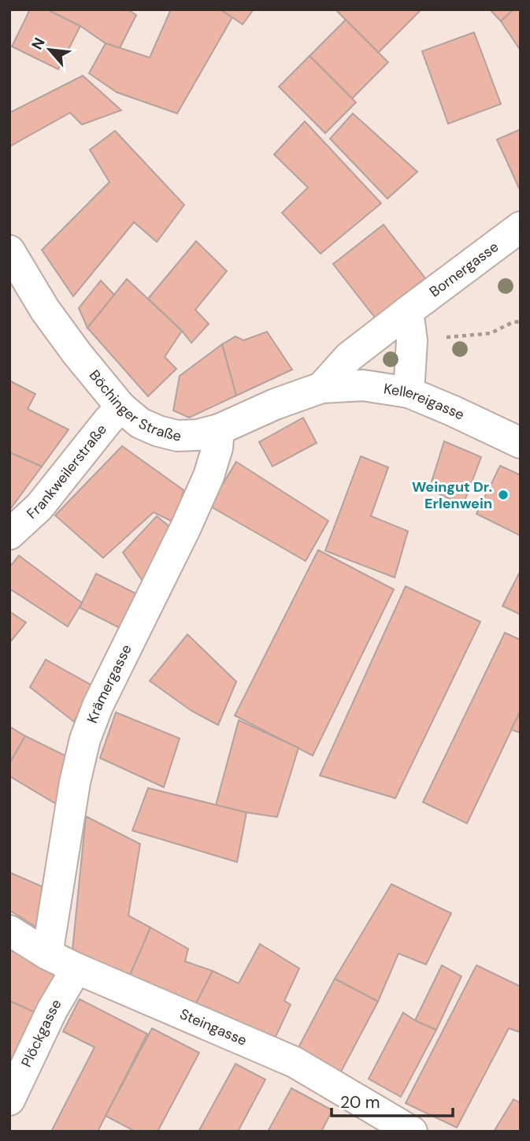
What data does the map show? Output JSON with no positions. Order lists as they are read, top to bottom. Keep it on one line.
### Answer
{"streets":{"street":["Bornergasse","Böchinger Straße","Kellereigasse","Frankweilerstraße","Krämergasse","Steingasse","Plöckgasse"]},"crossings":[["Bornergasse","Böchinger Straße"],["Bornergasse","Kellereigasse"],["Böchinger Straße","Kellereigasse"],["Böchinger Straße","Frankweilerstraße"],["Böchinger Straße","Krämergasse"],["Krämergasse","Steingasse"],["Steingasse","Plöckgasse"]],"places":["Weingut Dr. Erlenwein"],"scale_bar":"20 m","north":"top left"}
